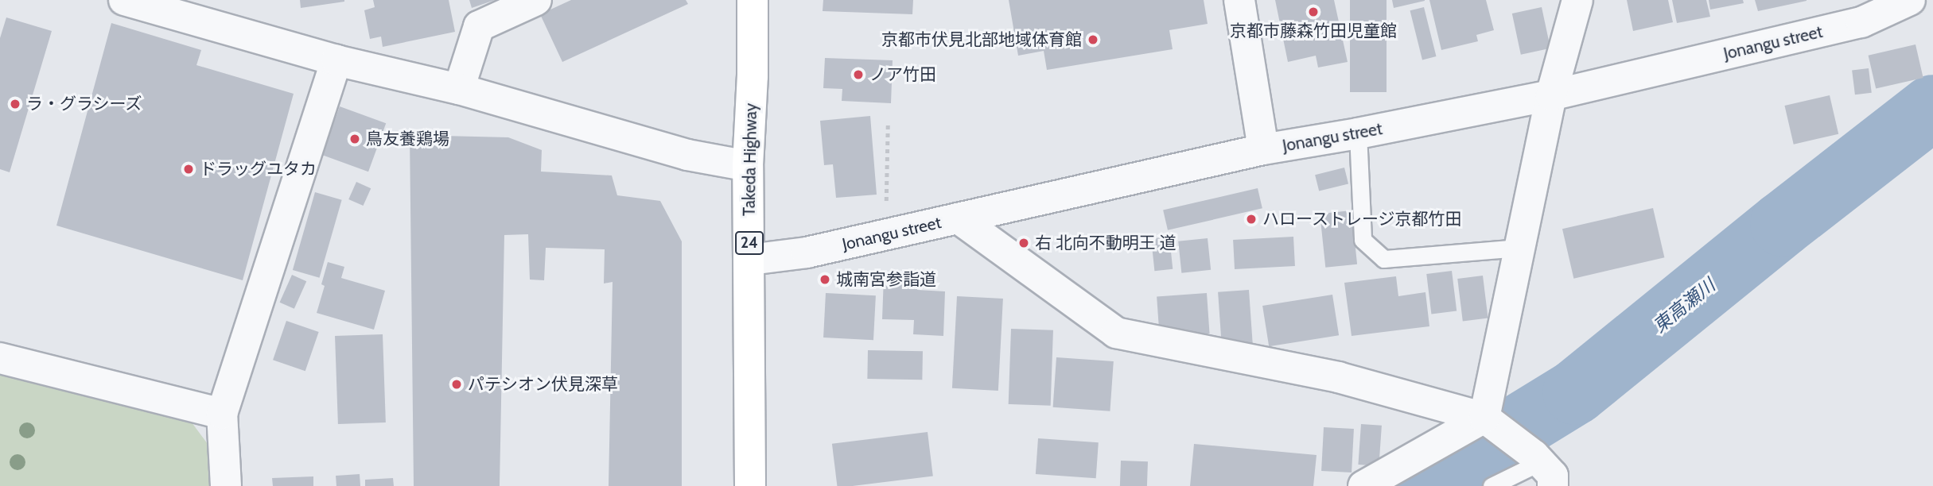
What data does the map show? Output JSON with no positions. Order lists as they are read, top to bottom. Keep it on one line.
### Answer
{"streets":{"highway":["Takeda Highway","24"],"street":["Jonangu street"]},"crossings":[["Jonangu street","Takeda Highway"]],"water":["東高瀬川"],"places":["京都市藤森竹田児童館","京都市伏見北部地域体育館","ノア竹田","ラ・グラシーズ","鳥友養鶏場","ドラッグユタカ","ハローストレージ京都竹田","右 北向不動明王 道","城南宮参詣道","パテシオン伏見深草"]}
